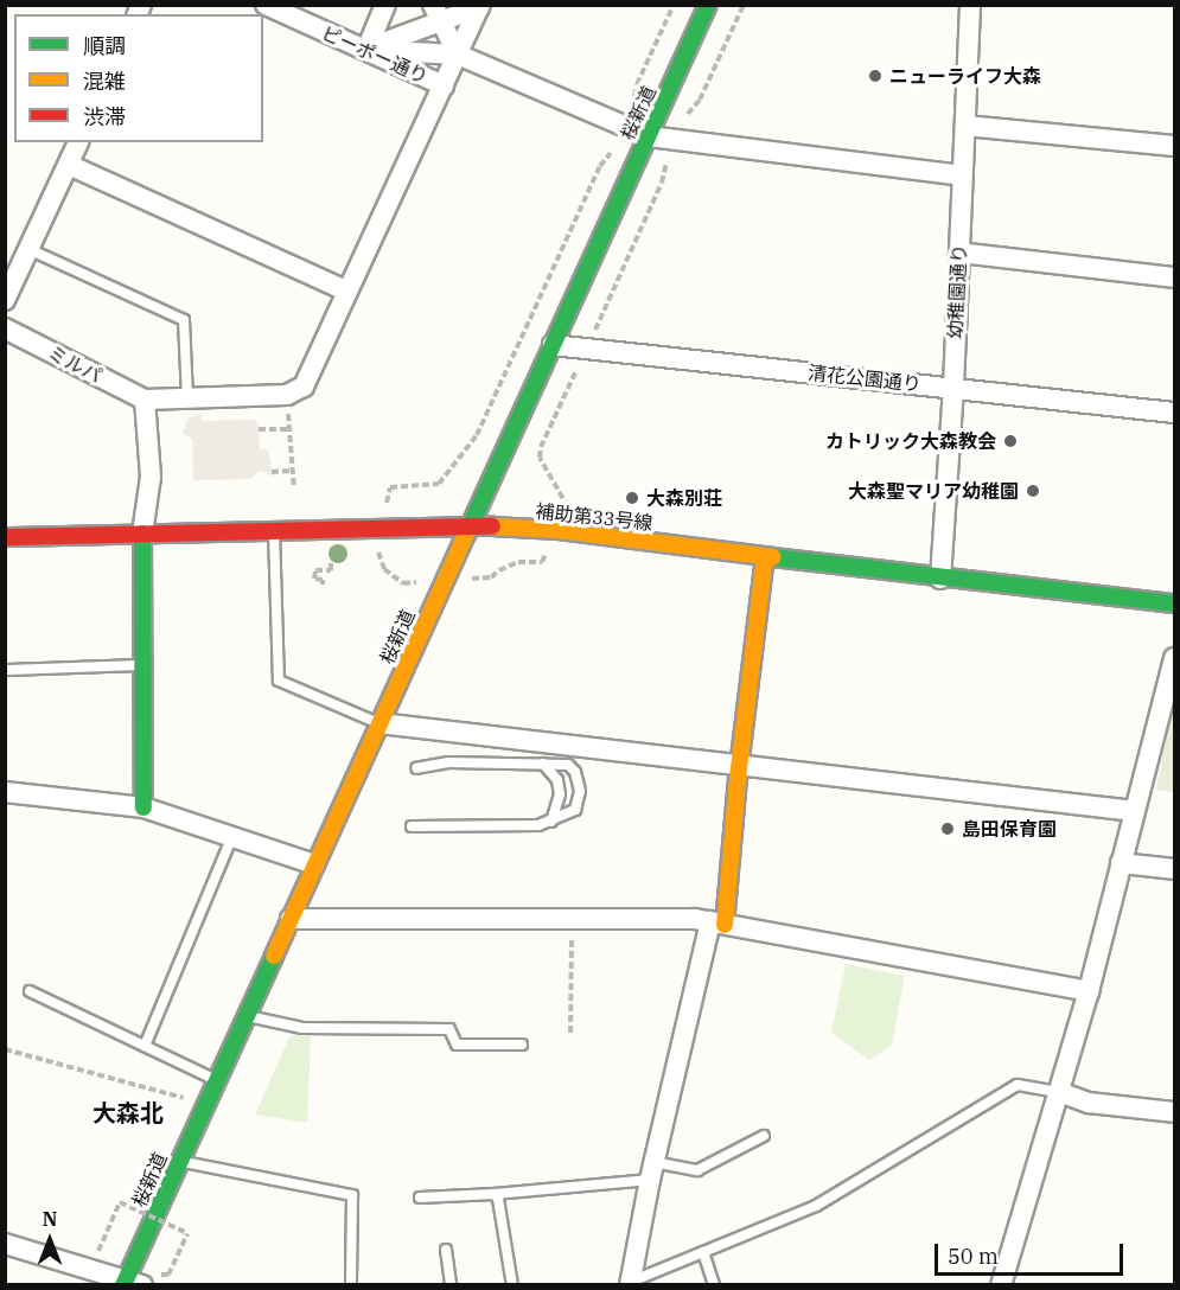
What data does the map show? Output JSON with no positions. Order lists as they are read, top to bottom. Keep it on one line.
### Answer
{"streets":{"street":["ピーポー通り","桜新道","幼稚園通り","ミルパ","清花公園通り","補助第33号線"]},"crossings":[["桜新道","清花公園通り"],["桜新道","補助第33号線"],["幼稚園通り","清花公園通り"],["幼稚園通り","補助第33号線"]],"districts":["大森北"],"places":["ニューライフ大森","カトリック大森教会","大森聖マリア幼稚園","大森別荘","島田保育園"],"legend":["順調","混雑","渋滞"],"scale_bar":"50 m","north":"top"}
